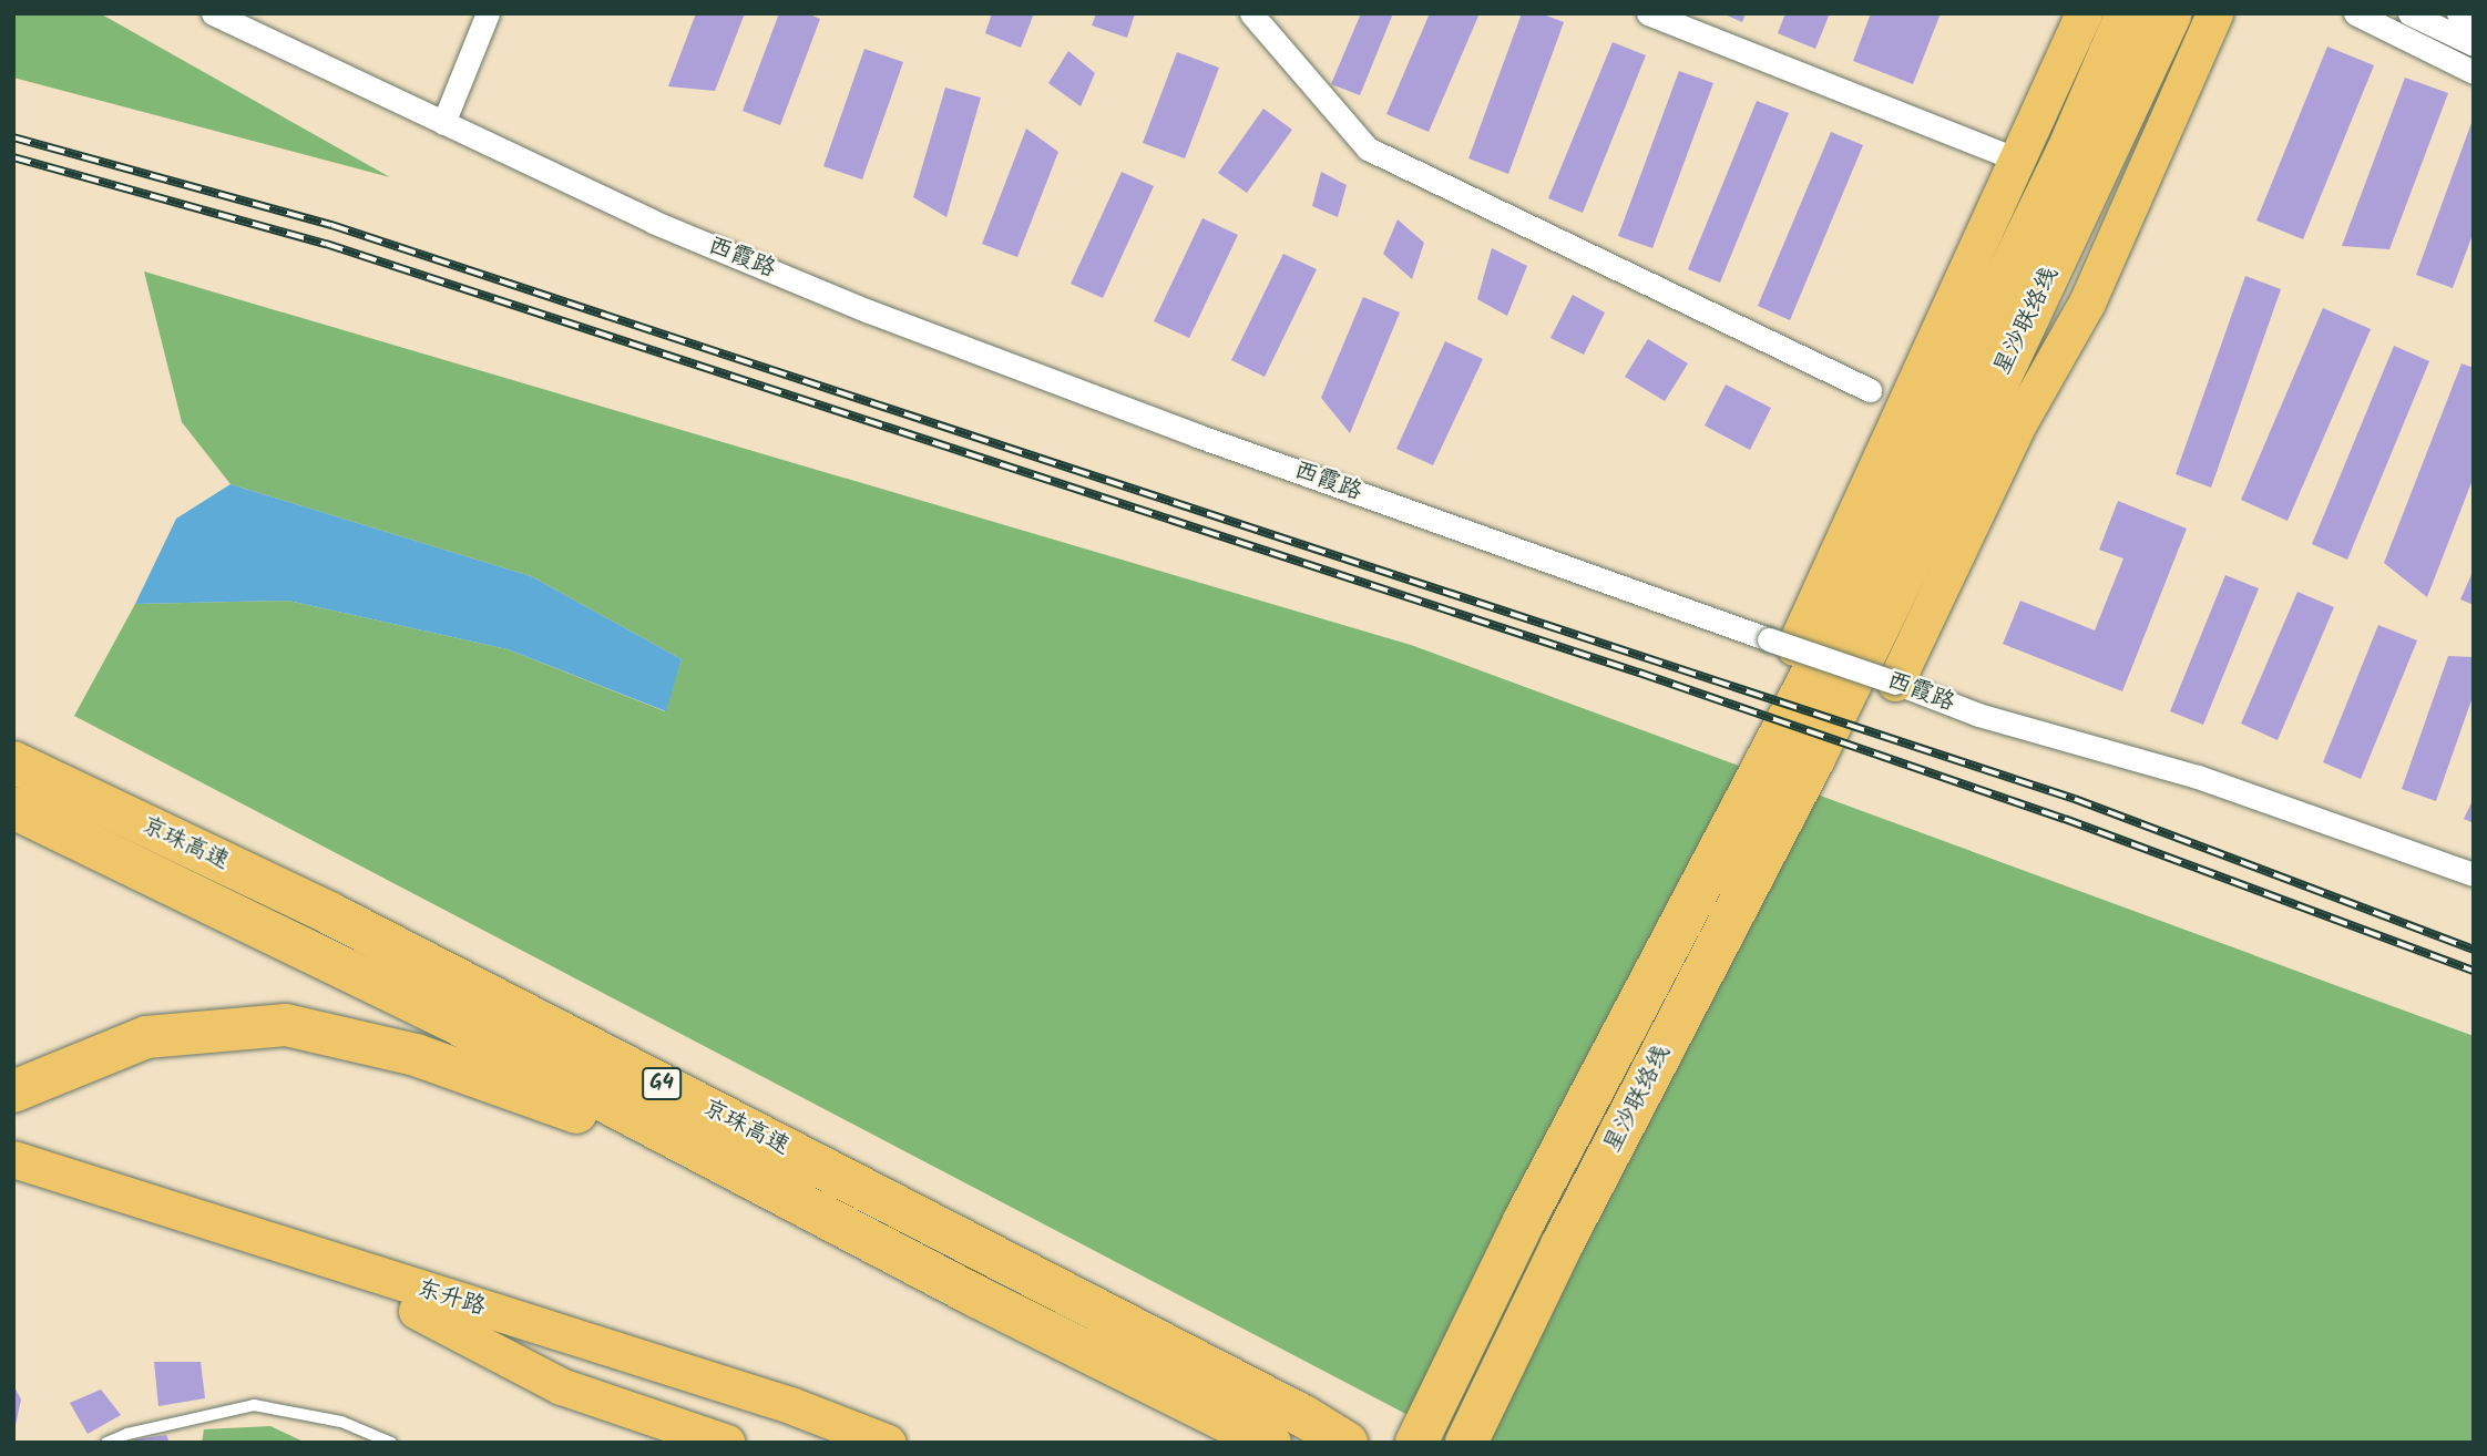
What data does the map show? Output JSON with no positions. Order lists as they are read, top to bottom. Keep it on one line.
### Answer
{"streets":{"highway":["星沙联络线","京珠高速","G4"],"main road":["东升路"],"street":["西霞路"]}}
